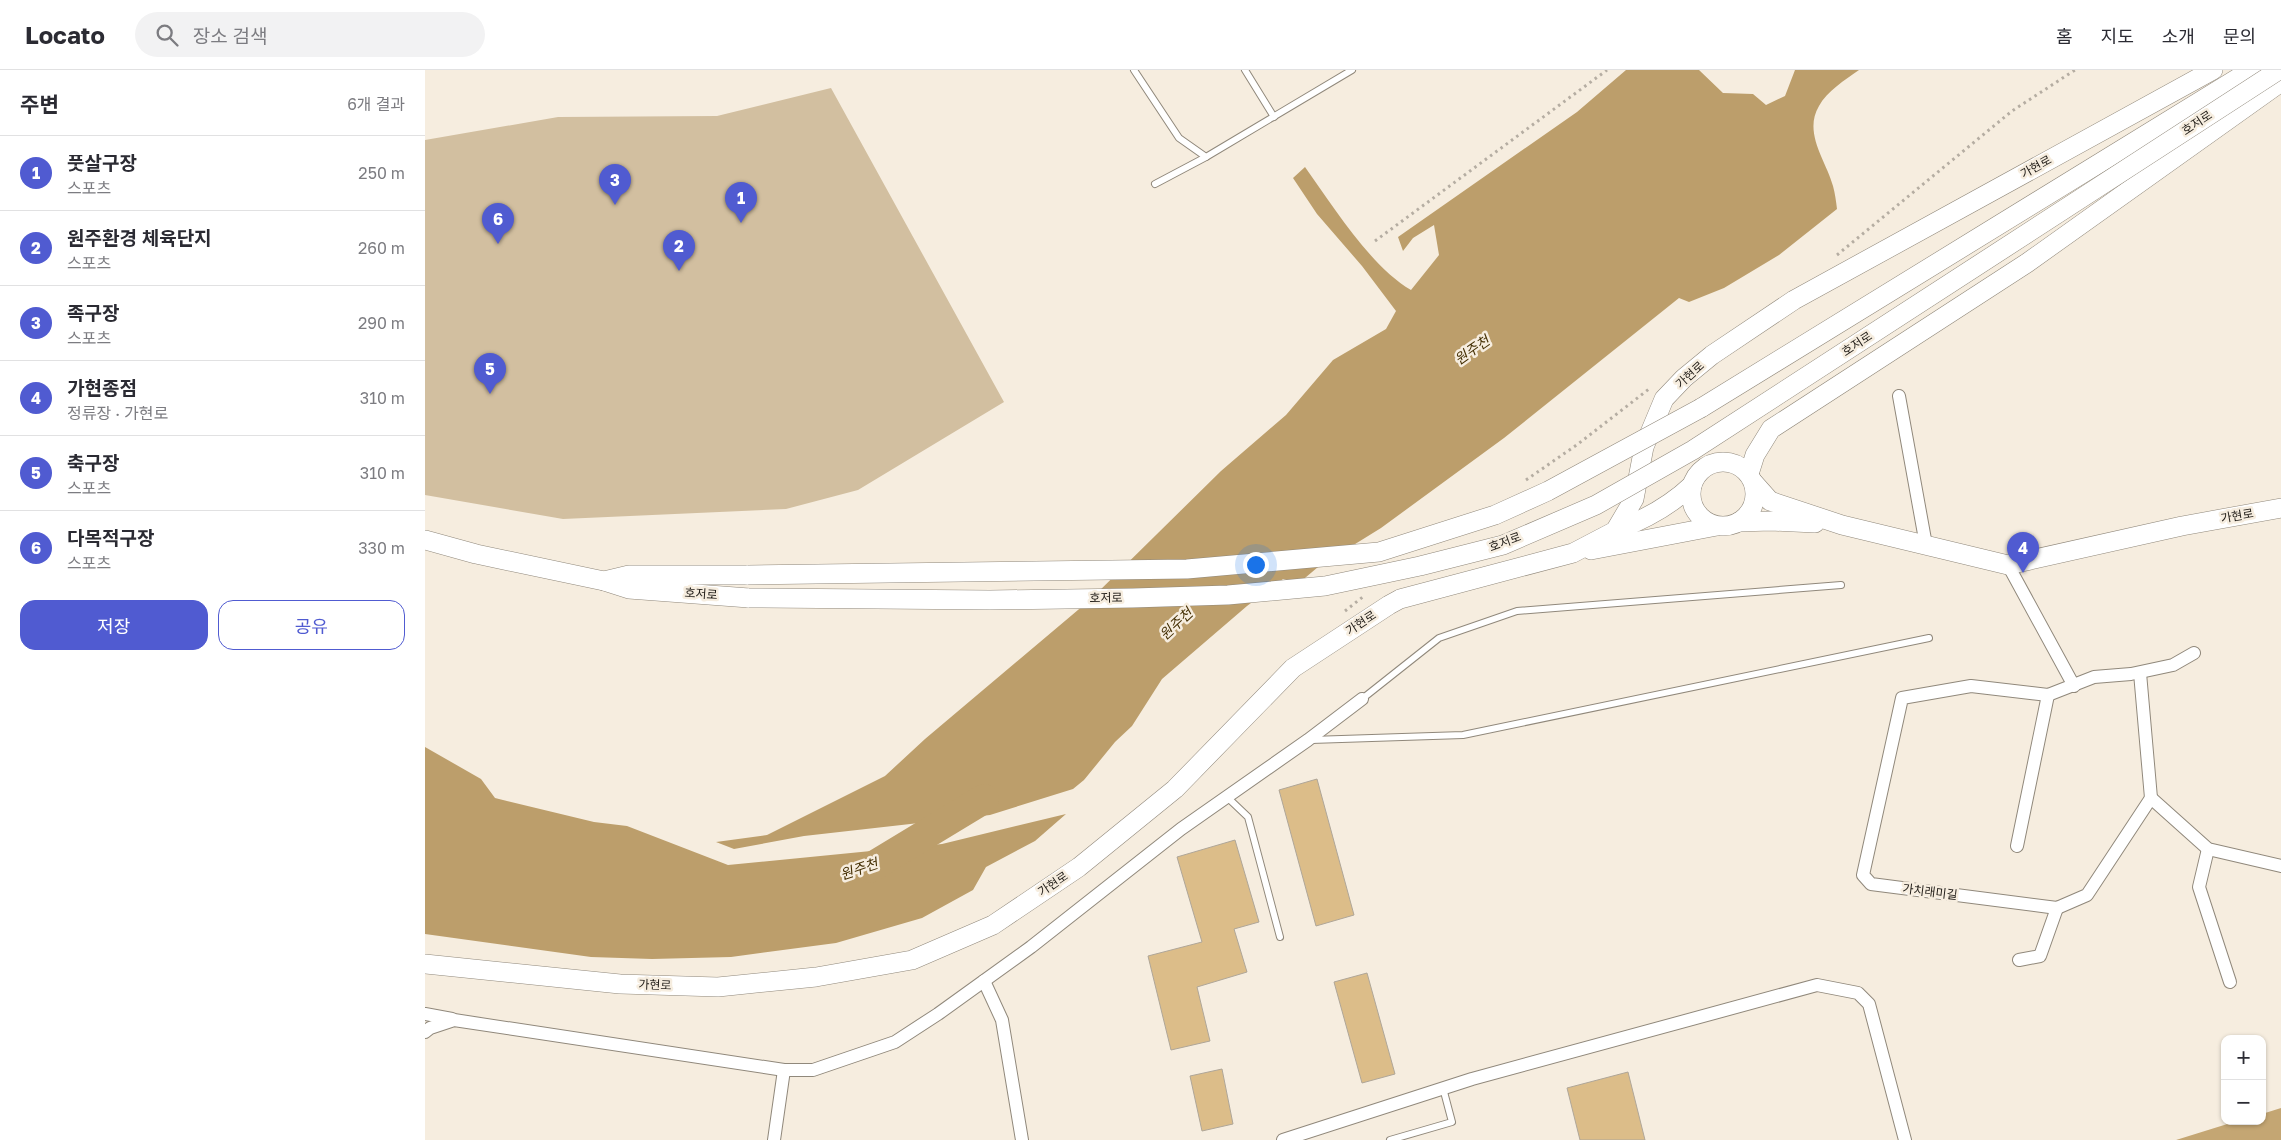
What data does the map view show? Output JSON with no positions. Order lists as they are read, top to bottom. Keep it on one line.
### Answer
{"streets":{"street":["호저로","가현로","가치래미길"]},"water":["원주천"],"page":{"header":"Locato","search":"장소 검색","nav":["홈","지도","소개","문의"],"heading":["주변","6개 결과"],"list":[{"mark":"1","name":"풋살구장","note":"스포츠","value":"250 m"},{"mark":"2","name":"원주환경 체육단지","note":"스포츠","value":"260 m"},{"mark":"3","name":"족구장","note":"스포츠","value":"290 m"},{"mark":"4","name":"가현종점","note":"정류장 · 가현로","value":"310 m"},{"mark":"5","name":"축구장","note":"스포츠","value":"310 m"},{"mark":"6","name":"다목적구장","note":"스포츠","value":"330 m"}],"pins":["3","1","6","2","5","4"],"buttons":["저장","공유"],"map_buttons":["+","−"]}}
